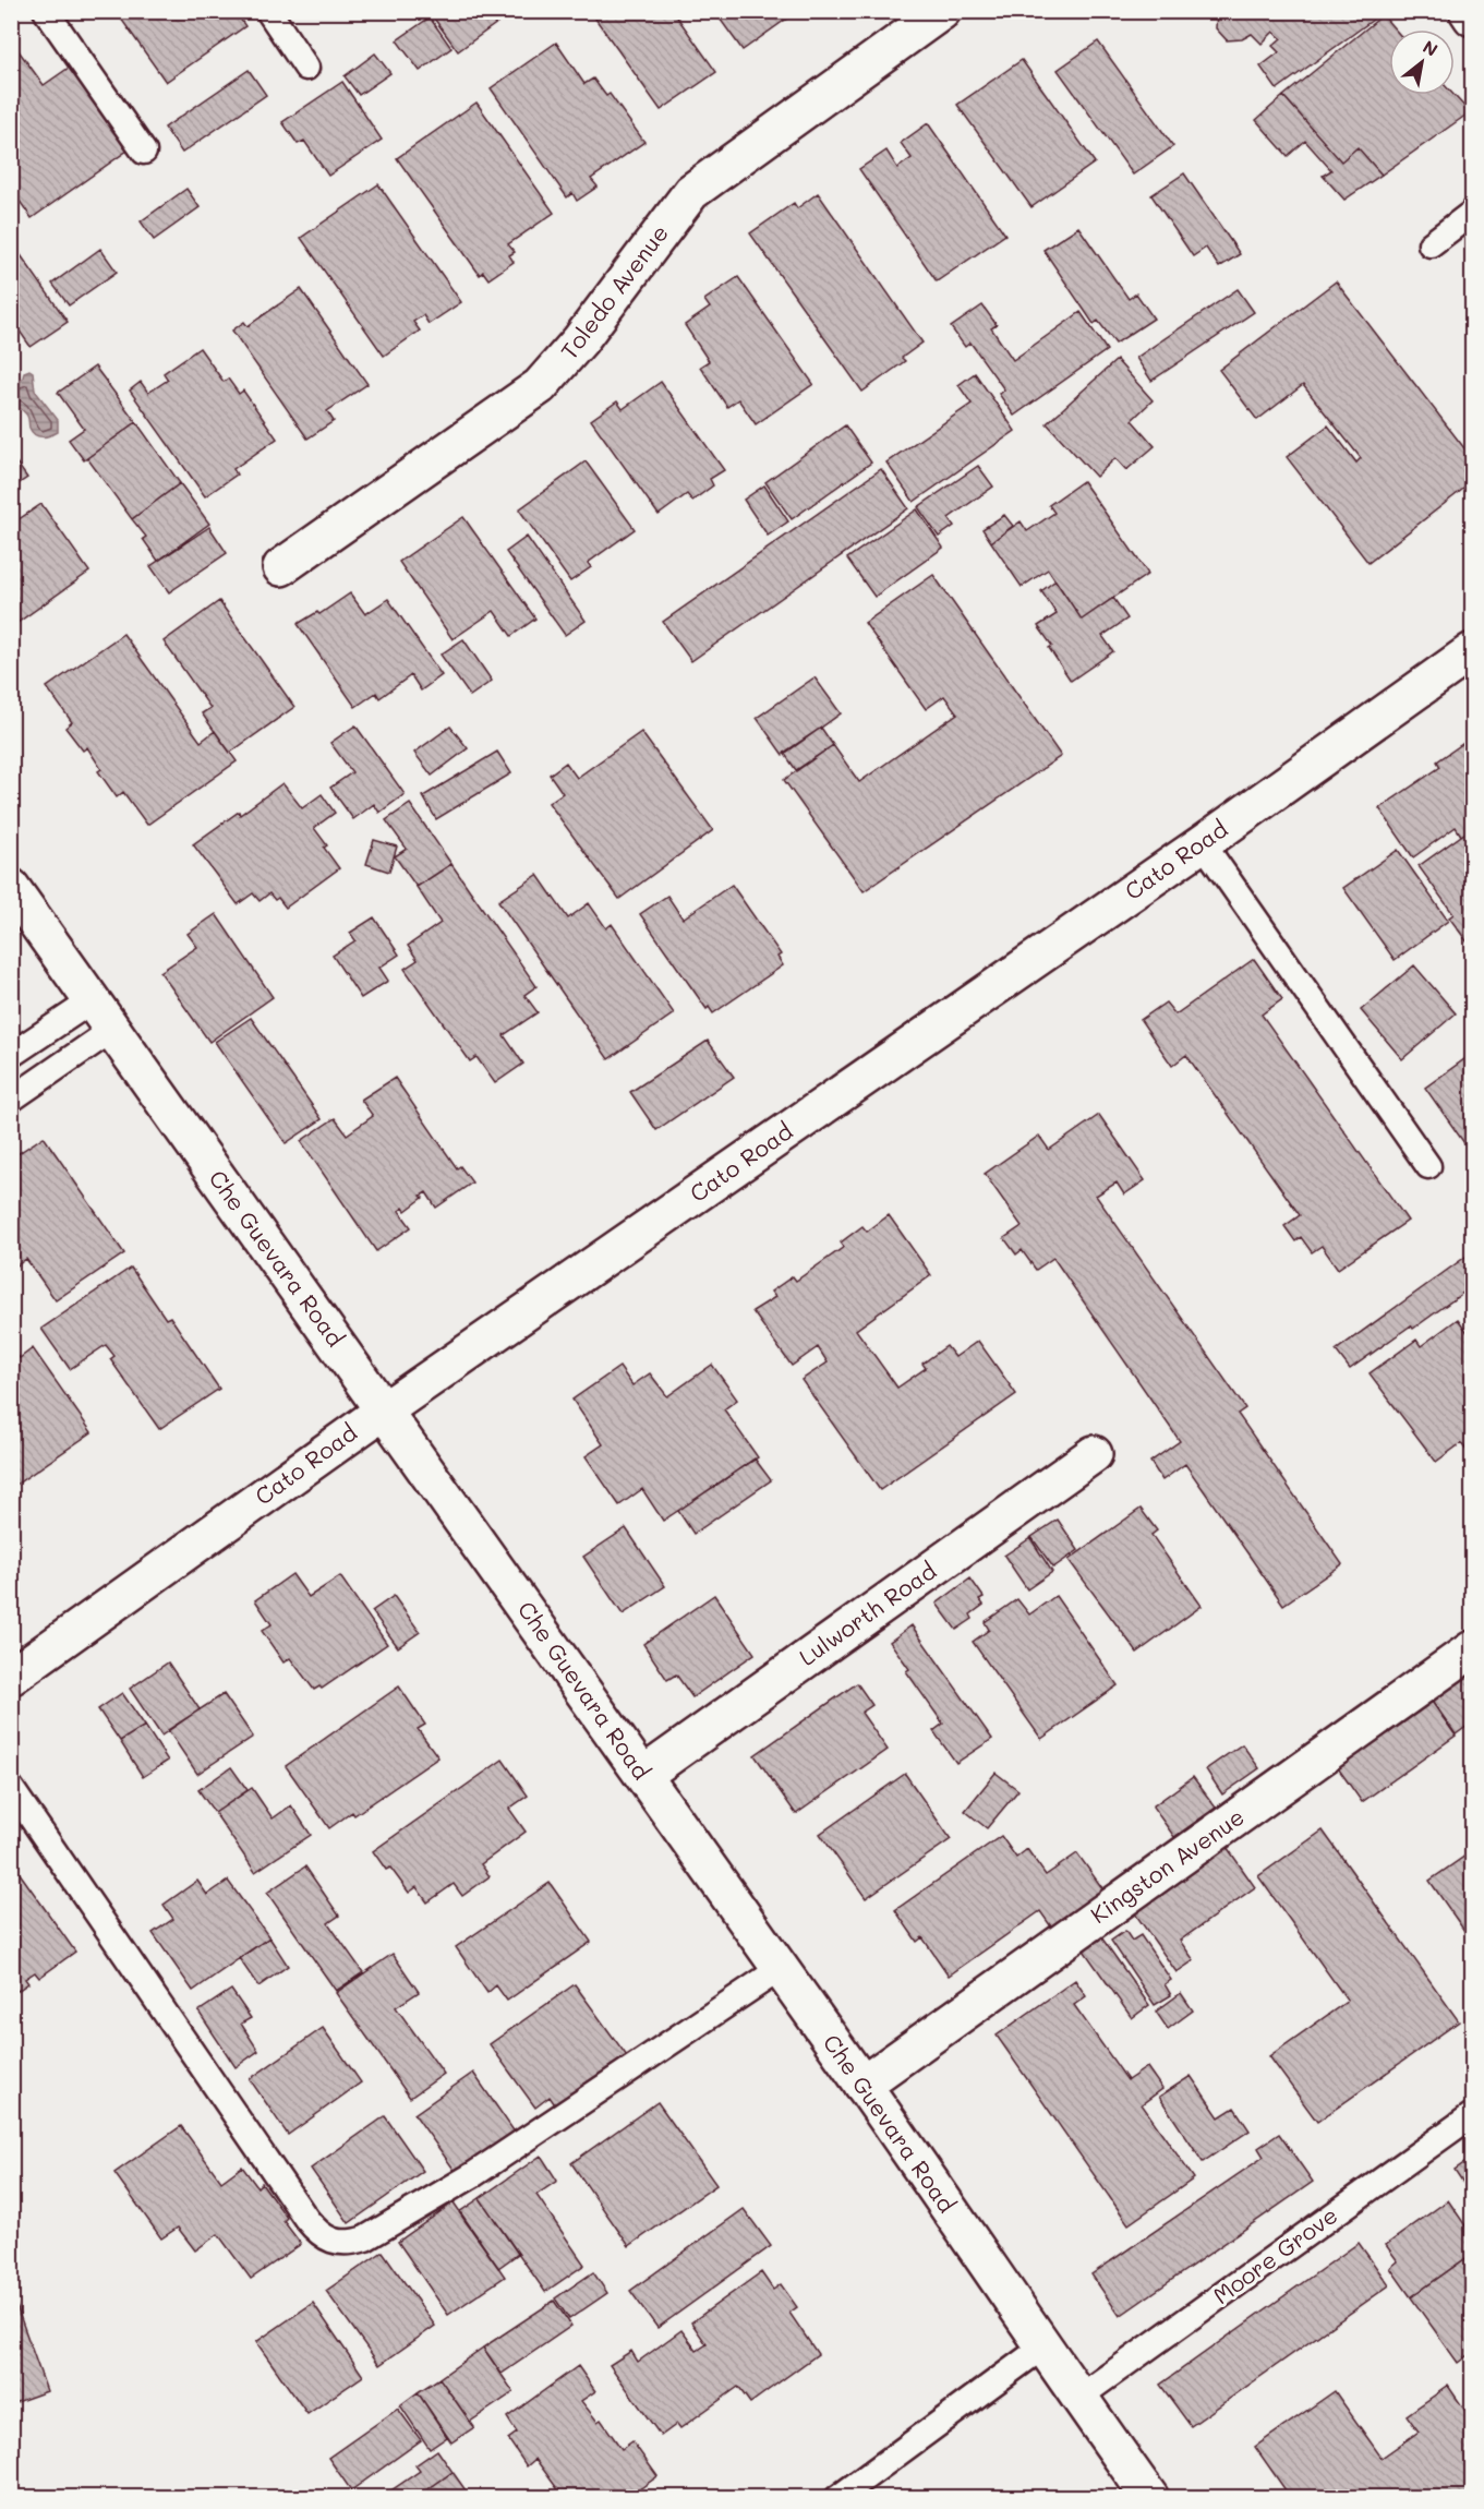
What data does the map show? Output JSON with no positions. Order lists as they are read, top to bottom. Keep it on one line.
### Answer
{"streets":{"street":["Toledo Avenue","Cato Road","Che Guevara Road","Lulworth Road","Kingston Avenue"],"lane":["Moore Grove"]},"crossings":[["Cato Road","Che Guevara Road"],["Che Guevara Road","Lulworth Road"],["Che Guevara Road","Kingston Avenue"],["Che Guevara Road","Moore Grove"]],"north":"top right"}
